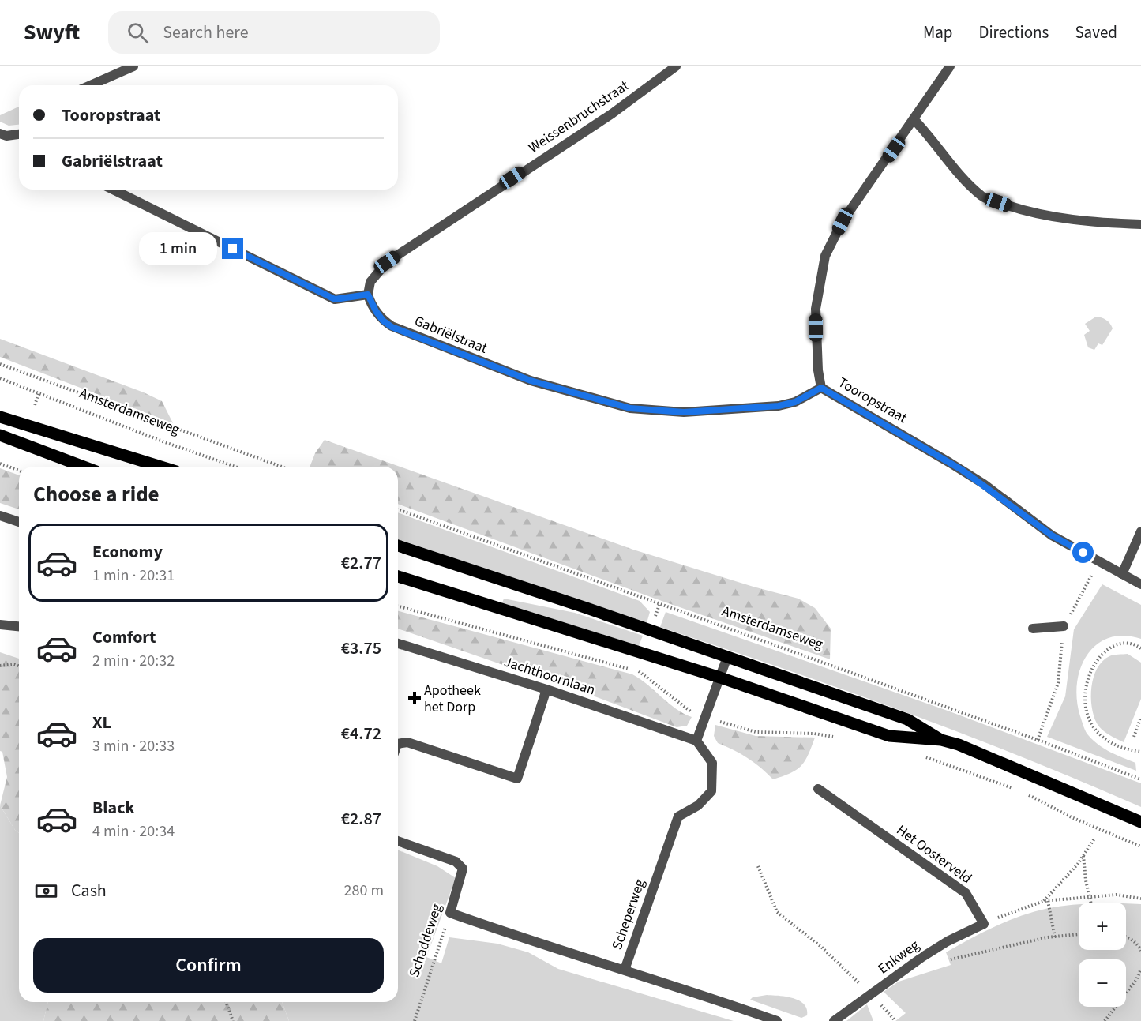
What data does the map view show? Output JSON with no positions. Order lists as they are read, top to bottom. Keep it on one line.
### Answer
{"streets":{"street":["Weissenbruchstraat","Gabriëlstraat","Tooropstraat","Jachthoornlaan","Het Oosterveld","Scheperweg","Schaddeweg","Enkweg"],"path":["Amsterdamseweg"]},"crossings":[["Weissenbruchstraat","Gabriëlstraat"],["Gabriëlstraat","Tooropstraat"],["Jachthoornlaan","Scheperweg"],["Het Oosterveld","Enkweg"],["Scheperweg","Schaddeweg"]],"places":{"health":["Apotheek het Dorp"]},"page":{"header":"Swyft","search":"Search here","nav":["Map","Directions","Saved"],"banner":["Tooropstraat","Gabriëlstraat"],"bubble":"1 min","heading":"Choose a ride","list":[{"name":"Economy","note":"1 min · 20:31","value":"€2.77"},{"name":"Comfort","note":"2 min · 20:32","value":"€3.75"},{"name":"XL","note":"3 min · 20:33","value":"€4.72"},{"name":"Black","note":"4 min · 20:34","value":"€2.87"}],"pay":["Cash","280 m"],"map_buttons":["+","−"],"buttons":"Confirm"}}
